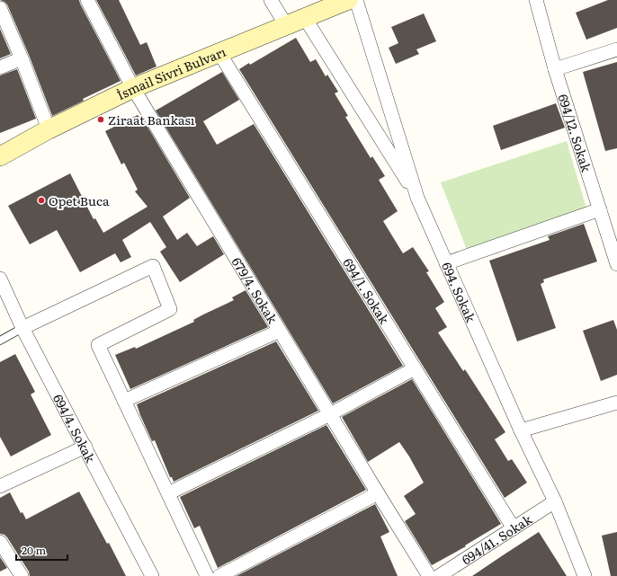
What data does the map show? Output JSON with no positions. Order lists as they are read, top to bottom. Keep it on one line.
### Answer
{"streets":{"main road":["İsmail Sivri Bulvarı"],"street":["694/12. Sokak","679/4. Sokak","694/1. Sokak","694. Sokak","694/4. Sokak","694/41. Sokak"]},"crossings":[["İsmail Sivri Bulvarı","679/4. Sokak"],["İsmail Sivri Bulvarı","694/1. Sokak"],["694/1. Sokak","694/41. Sokak"],["694. Sokak","694/41. Sokak"]],"places":["Ziraat Bankası","Opet Buca"],"scale_bar":"20 m"}
